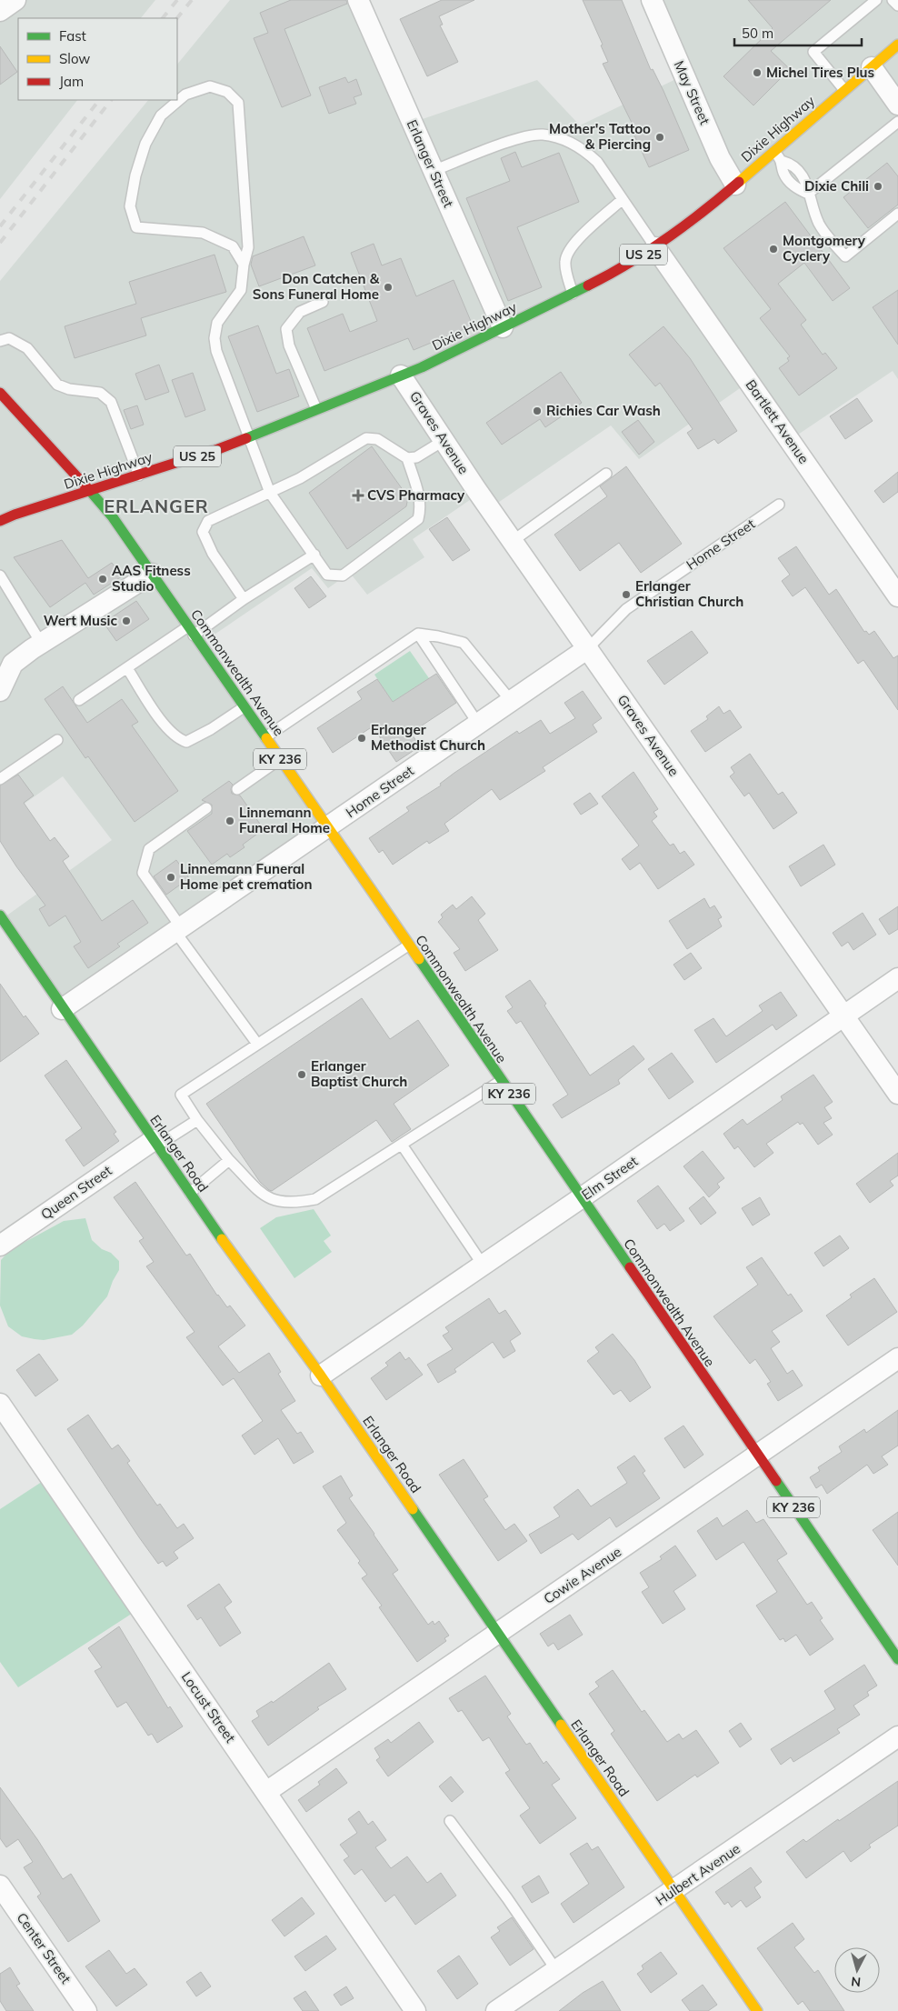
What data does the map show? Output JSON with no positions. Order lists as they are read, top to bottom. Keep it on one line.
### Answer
{"streets":{"main road":["Dixie Highway","US 25","Commonwealth Avenue","KY 236","Erlanger Road"],"street":["May Street","Erlanger Street","Bartlett Avenue","Graves Avenue","Home Street","Elm Street","Queen Street","Cowie Avenue","Locust Street","Hulbert Avenue","Center Street"]},"crossings":[["May Street","Dixie Highway"],["Dixie Highway","Erlanger Street"],["Dixie Highway","Bartlett Avenue"],["Dixie Highway","Graves Avenue"],["Dixie Highway","Commonwealth Avenue"],["Dixie Highway","KY 236"],["Graves Avenue","Home Street"],["Graves Avenue","Elm Street"],["Home Street","Commonwealth Avenue"],["Home Street","Erlanger Road"],["Commonwealth Avenue","KY 236"],["Commonwealth Avenue","Elm Street"],["Commonwealth Avenue","Cowie Avenue"],["Erlanger Road","Elm Street"],["Erlanger Road","Queen Street"],["Erlanger Road","Cowie Avenue"],["Erlanger Road","Hulbert Avenue"],["Cowie Avenue","Locust Street"]],"districts":["ERLANGER"],"places":{"other":["Michel Tires Plus","Mother's Tattoo & Piercing","Dixie Chili","Montgomery Cyclery","Don Catchen & Sons Funeral Home","Richies Car Wash","AAS Fitness Studio","Erlanger Christian Church","Wert Music","Erlanger Methodist Church","Linnemann Funeral Home","Linnemann Funeral Home pet cremation","Erlanger Baptist Church"],"health":["CVS Pharmacy"]},"legend":["Fast","Slow","Jam"],"scale_bar":"50 m","north":"bottom"}
